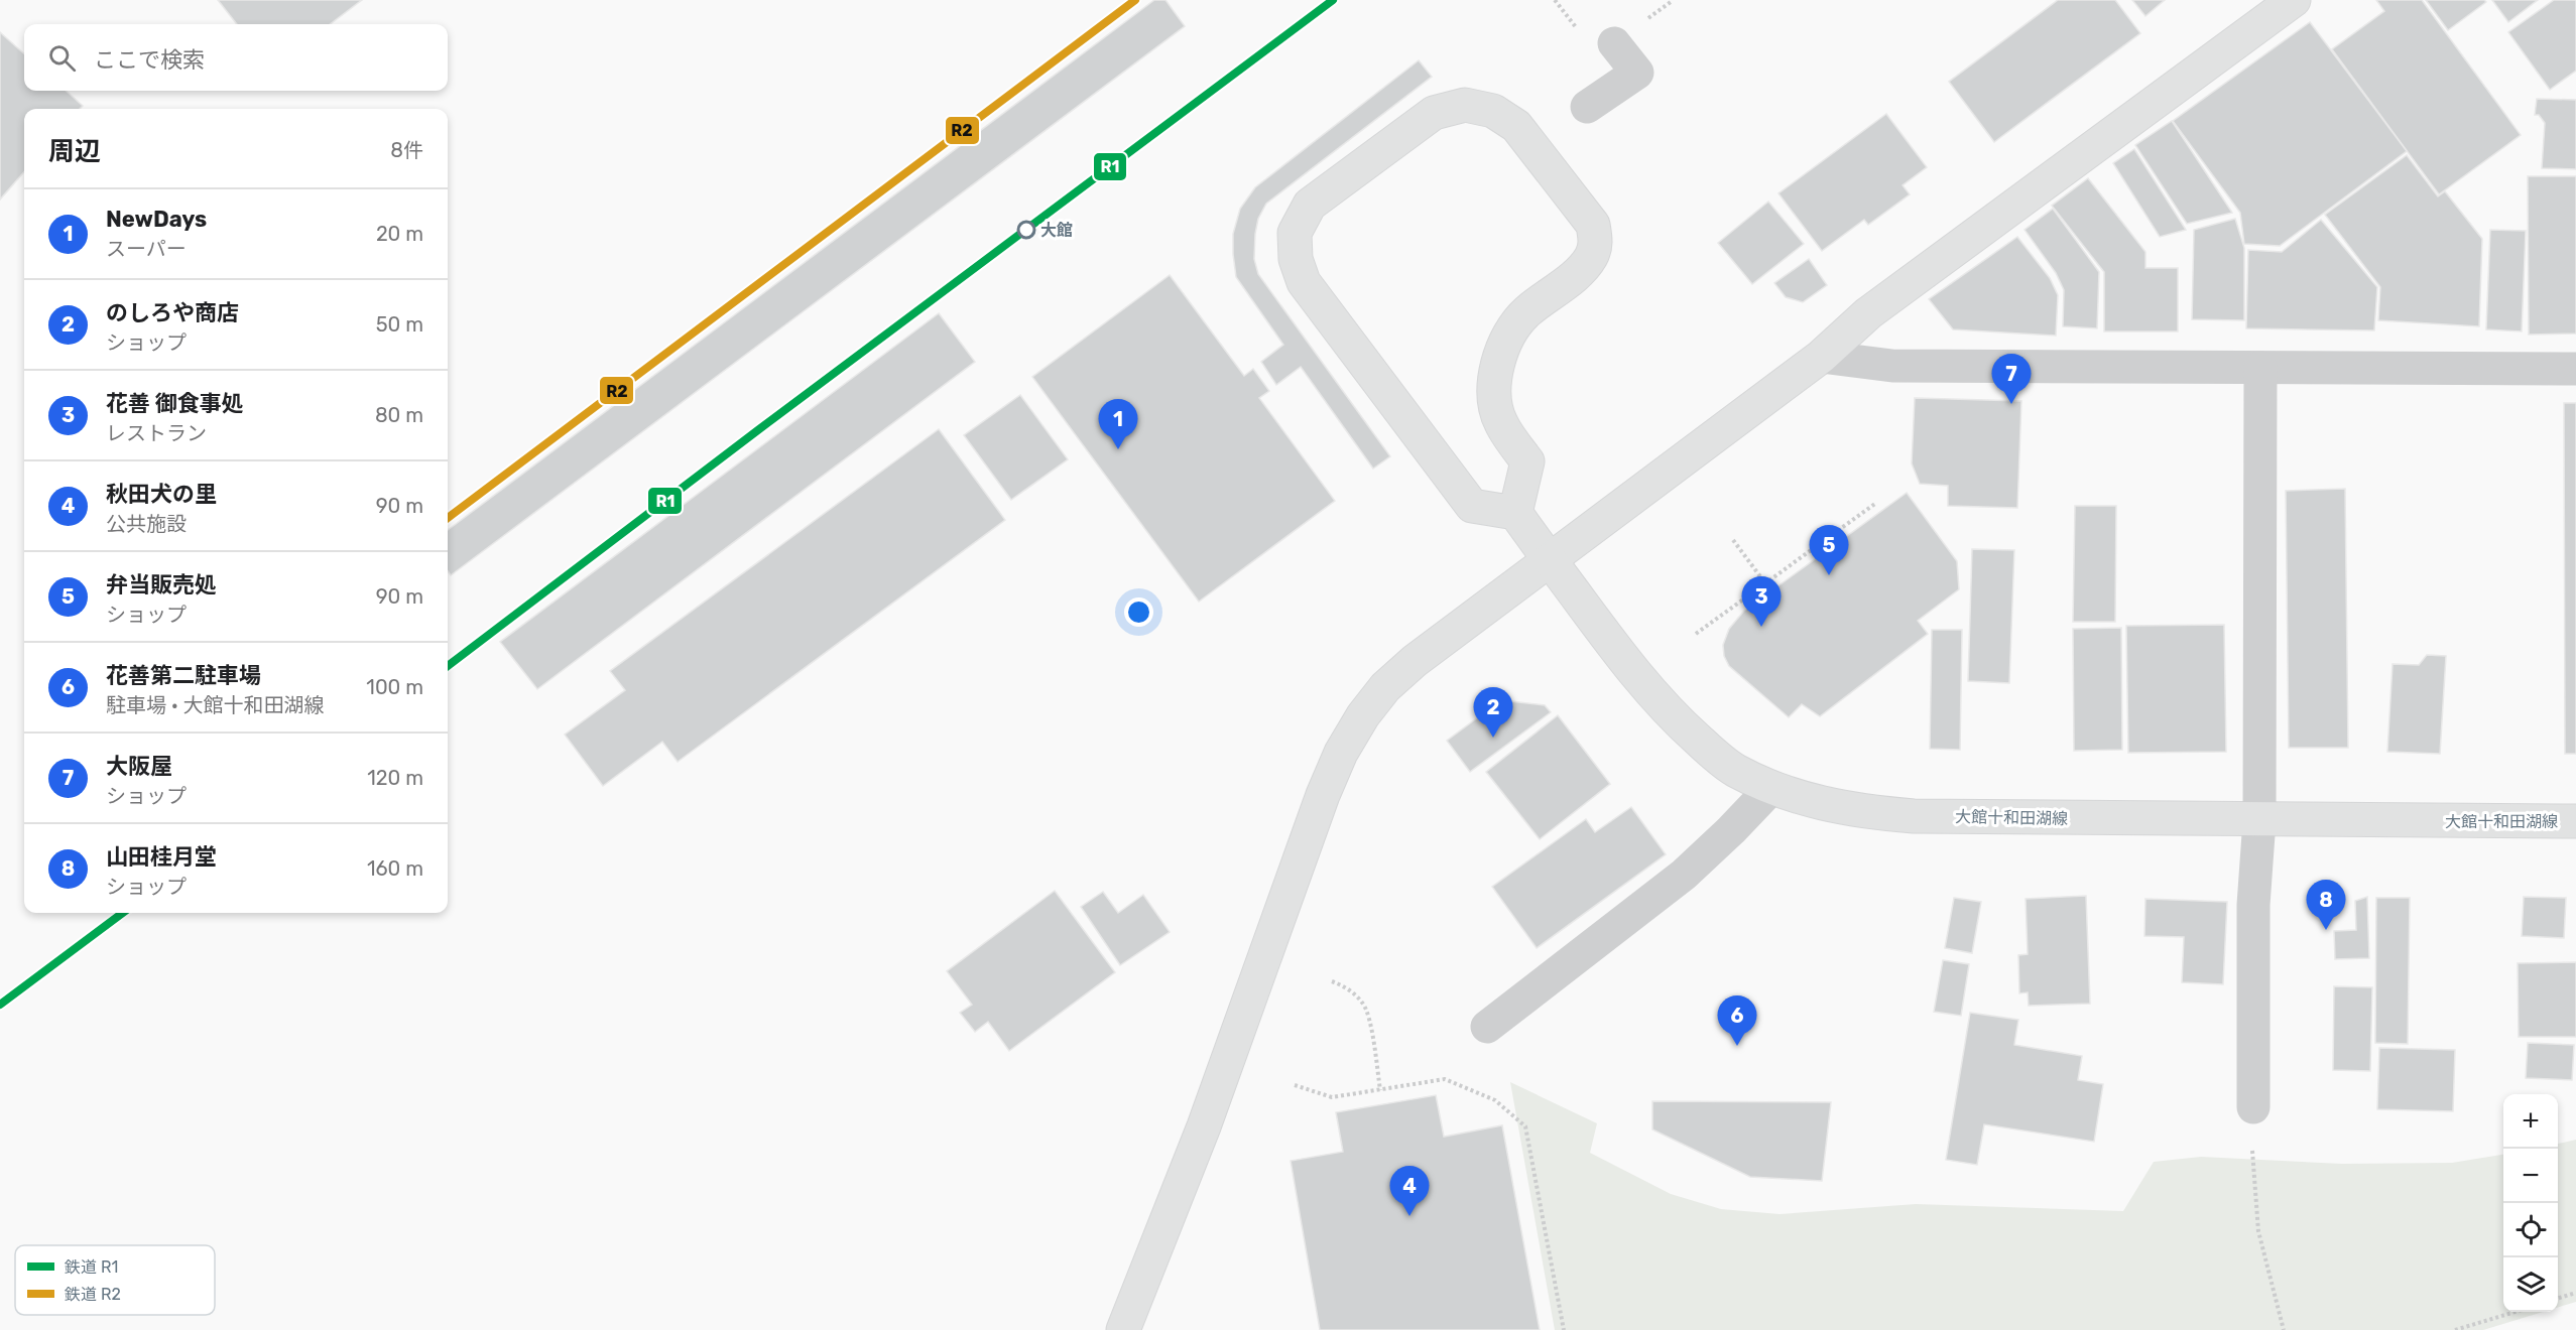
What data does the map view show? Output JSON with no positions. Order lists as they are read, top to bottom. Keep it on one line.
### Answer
{"streets":{"street":["大館十和田湖線"]},"places":["大館"],"lines":["rail line R1","rail line R2"],"legend":["鉄道 R1","鉄道 R2"],"page":{"search":"ここで検索","heading":["周辺","8件"],"list":[{"mark":"1","name":"NewDays","note":"スーパー","value":"20 m"},{"mark":"2","name":"のしろや商店","note":"ショップ","value":"50 m"},{"mark":"3","name":"花善 御食事処","note":"レストラン","value":"80 m"},{"mark":"4","name":"秋田犬の里","note":"公共施設","value":"90 m"},{"mark":"5","name":"弁当販売処","note":"ショップ","value":"90 m"},{"mark":"6","name":"花善第二駐車場","note":"駐車場 · 大館十和田湖線","value":"100 m"},{"mark":"7","name":"大阪屋","note":"ショップ","value":"120 m"},{"mark":"8","name":"山田桂月堂","note":"ショップ","value":"160 m"}],"pins":["7","1","5","3","2","8","6","4"],"map_buttons":["+","−"]}}
